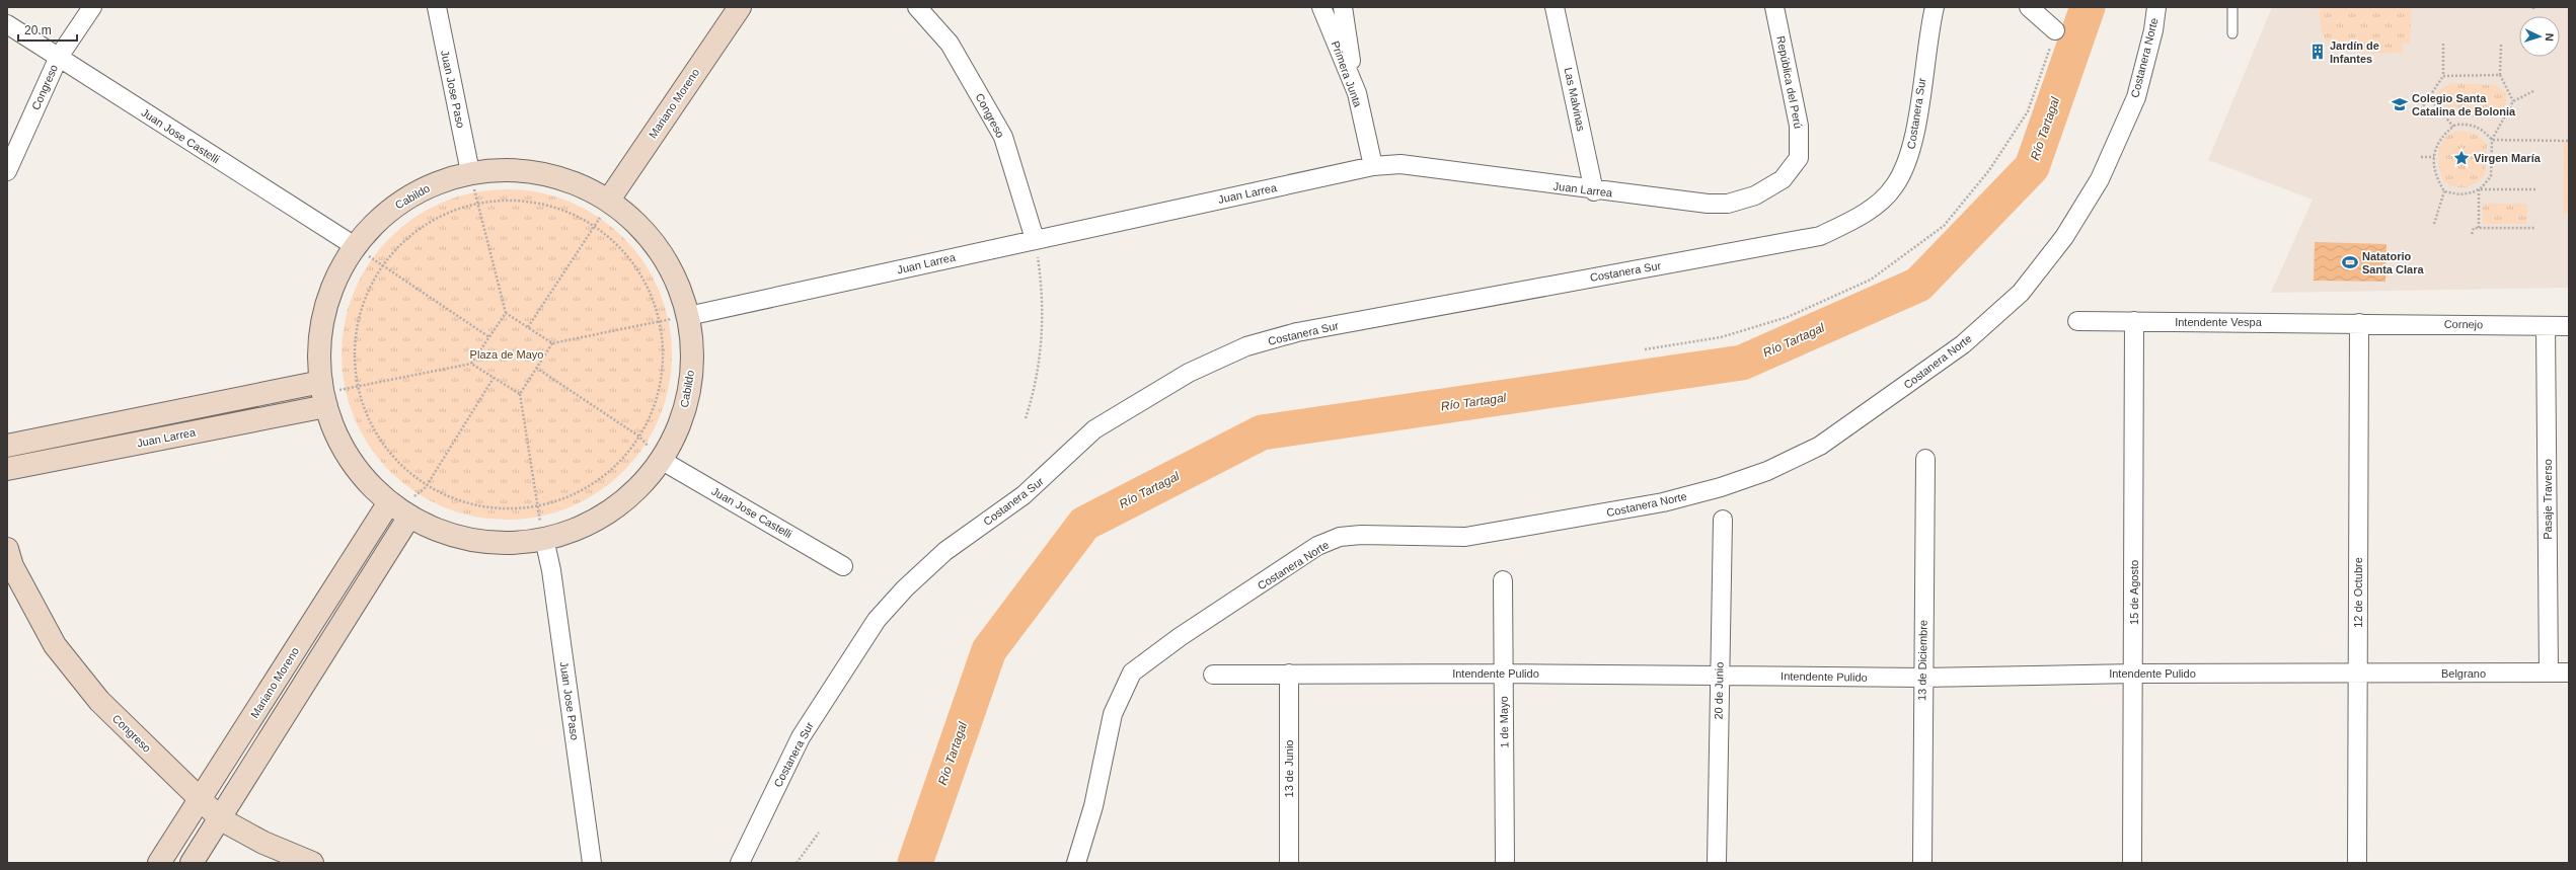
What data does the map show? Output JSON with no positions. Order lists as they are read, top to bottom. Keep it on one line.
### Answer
{"streets":{"main road":["Congreso","Mariano Moreno","Juan Larrea","Cabildo"],"street":["Costanera Norte","Primera Junta","República del Perú","Juan Jose Paso","Las Malvinas","Costanera Sur","Juan Jose Castelli","Intendente Vespa","Cornejo","Pasaje Traverso","15 de Agosto","12 de Octubre","13 de Diciembre","Intendente Pulido","Belgrano","20 de Junio","1 de Mayo","13 de Junio"]},"crossings":[["Primera Junta","Juan Larrea"],["República del Perú","Juan Larrea"],["Congreso","Mariano Moreno"],["Congreso","Juan Jose Castelli"],["Congreso","Juan Larrea"],["Juan Jose Paso","Cabildo"],["Las Malvinas","Juan Larrea"],["Mariano Moreno","Cabildo"],["Juan Jose Castelli","Cabildo"],["Juan Larrea","Cabildo"],["Intendente Vespa","Cornejo"],["Intendente Vespa","15 de Agosto"],["Intendente Vespa","12 de Octubre"],["Cornejo","Pasaje Traverso"],["Cornejo","12 de Octubre"],["Pasaje Traverso","Belgrano"],["15 de Agosto","Intendente Pulido"],["12 de Octubre","Intendente Pulido"],["12 de Octubre","Belgrano"],["13 de Diciembre","Intendente Pulido"],["Intendente Pulido","Belgrano"],["Intendente Pulido","20 de Junio"],["Intendente Pulido","1 de Mayo"],["Intendente Pulido","13 de Junio"]],"water":["Río Tartagal"],"parks":["Plaza de Mayo"],"places":{"building":["Jardín de Infantes"],"school or university":["Colegio Santa Catalina de Bolonia"],"place":["Virgen María"],"sports":["Natatorio Santa Clara"]},"scale_bar":"20 m","north":"right"}
